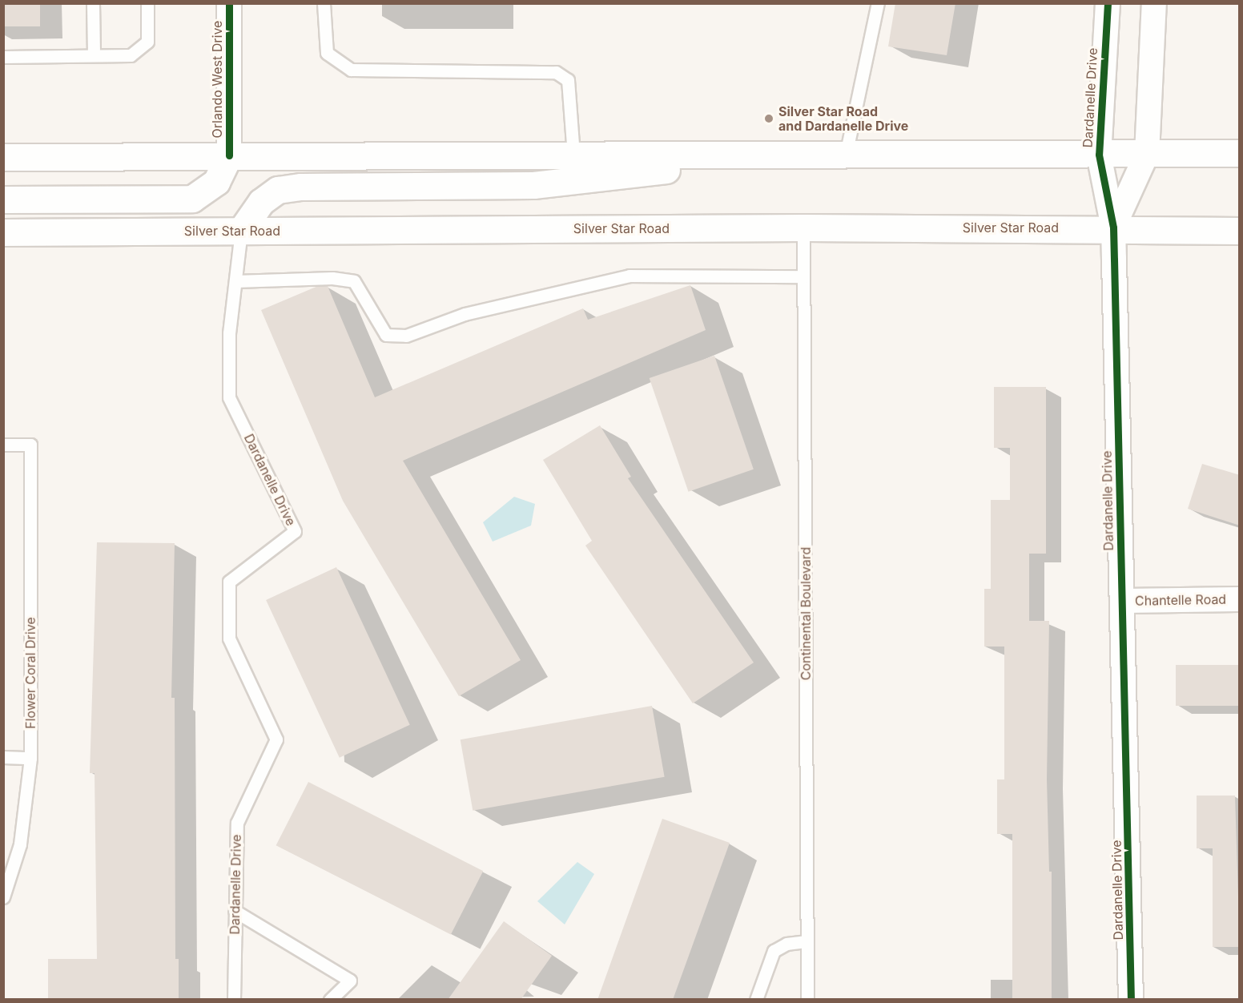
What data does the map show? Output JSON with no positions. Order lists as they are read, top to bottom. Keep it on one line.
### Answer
{"streets":{"main road":["Silver Star Road"],"street":["Orlando West Drive","Dardanelle Drive","Chantelle Road"],"lane":["Continental Boulevard","Flower Coral Drive"]},"crossings":[["Dardanelle Drive","Silver Star Road"],["Dardanelle Drive","Chantelle Road"],["Silver Star Road","Continental Boulevard"]],"places":["Silver Star Road and Dardanelle Drive"]}
